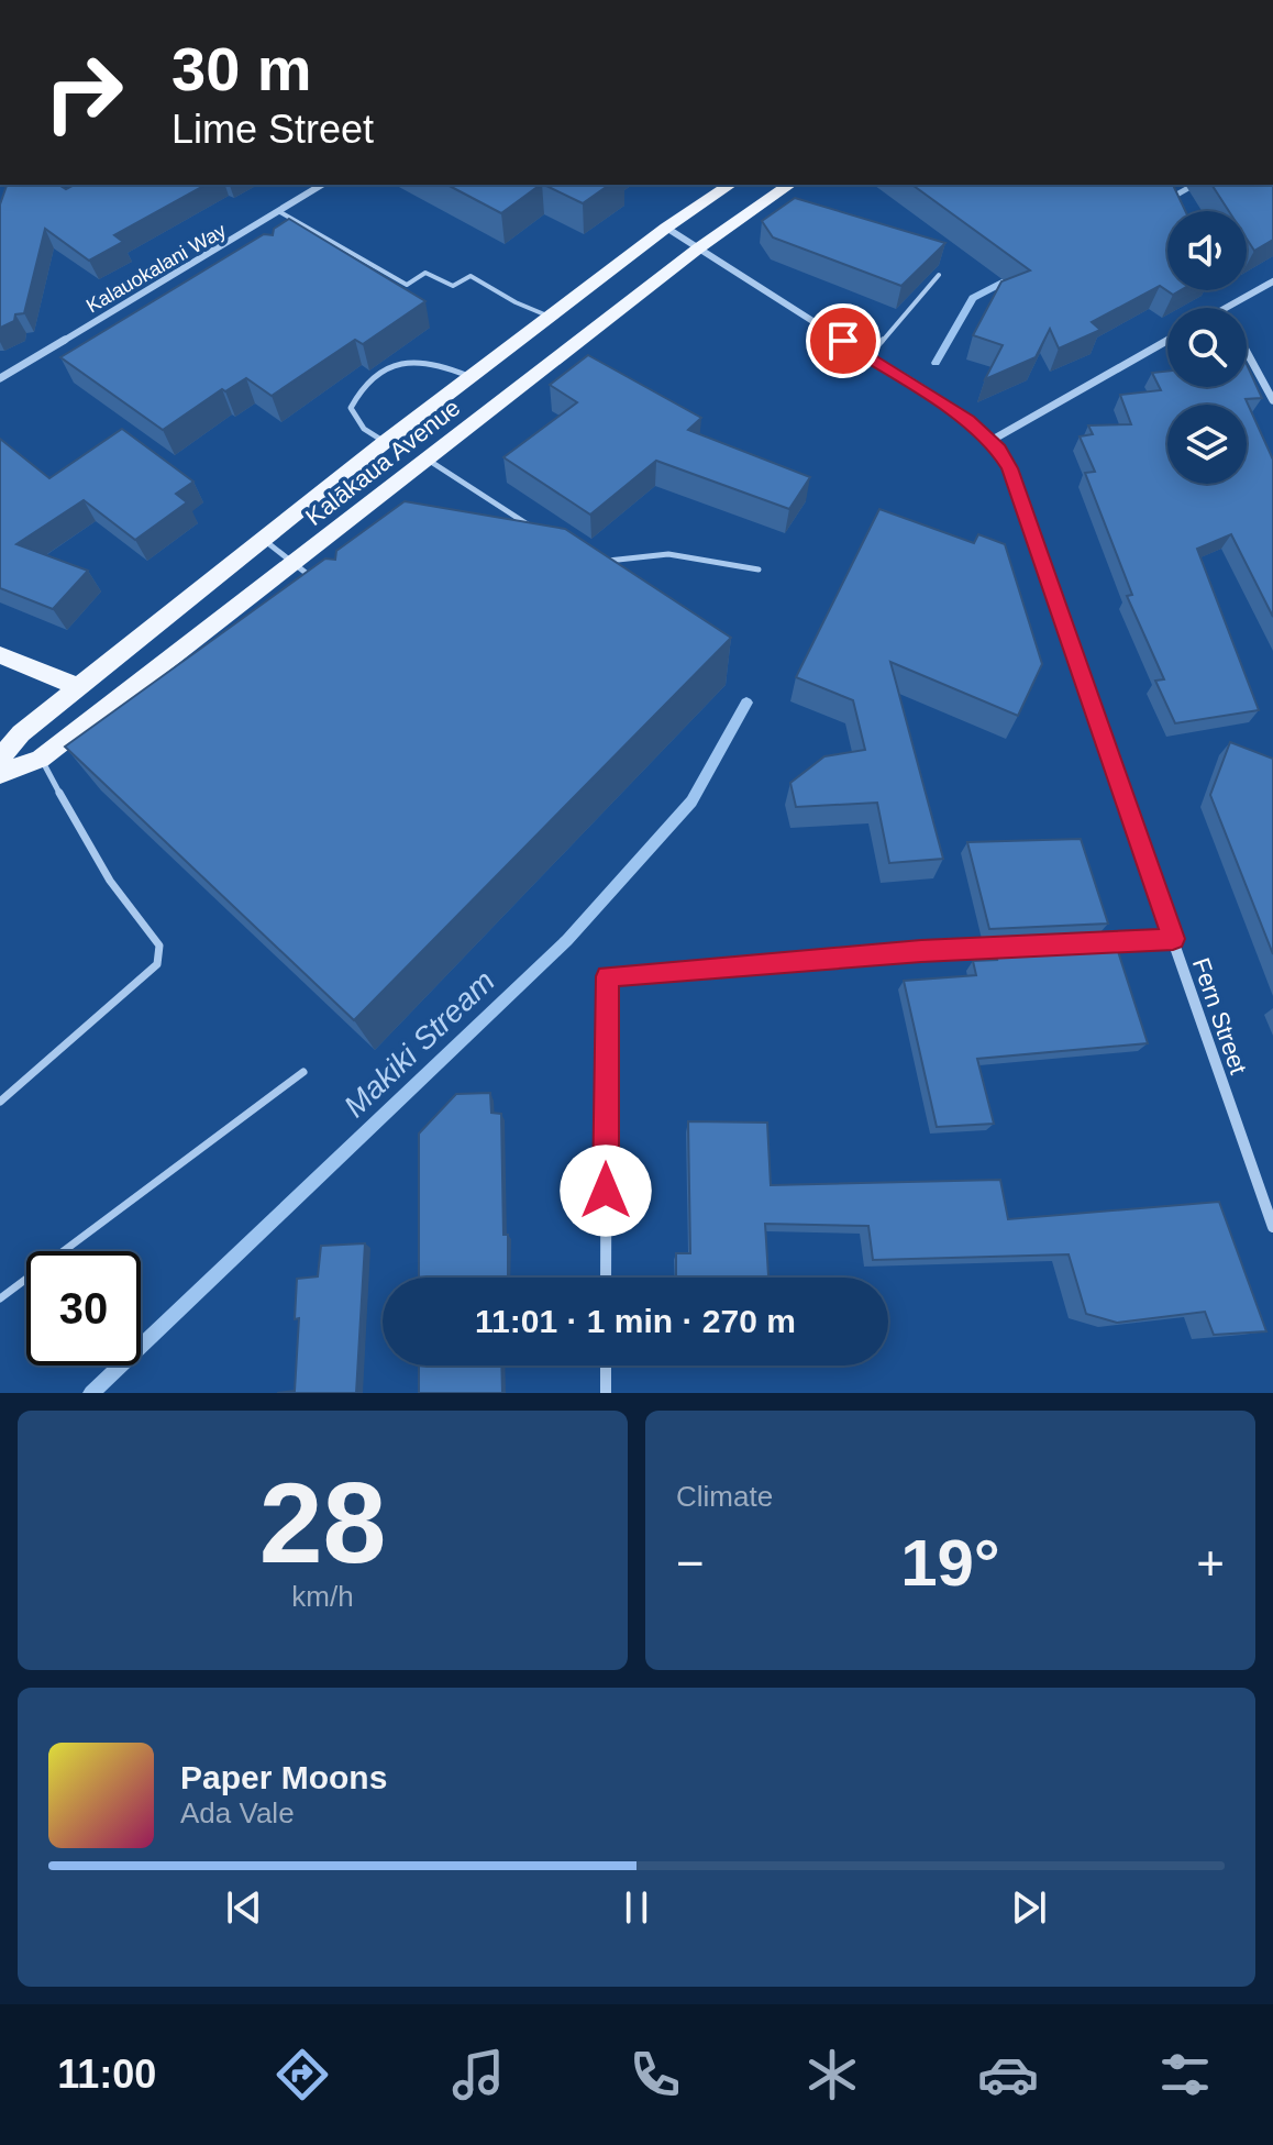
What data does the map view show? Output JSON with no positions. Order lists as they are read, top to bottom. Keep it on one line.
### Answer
{"streets":{"main road":["Kalākaua Avenue"],"street":["Kalauokalani Way","Fern Street"]},"crossings":[["Kalākaua Avenue","Fern Street"]],"water":["Makiki Stream"],"page":{"turn":["30 m","Lime Street"],"limit":"30","trip":"11:01 · 1 min · 270 m","tile":[["28","km/h"],"Climate"],"heat":["−","19°","+"],"song":["Paper Moons","Ada Vale"],"tabs":"11:00"}}
